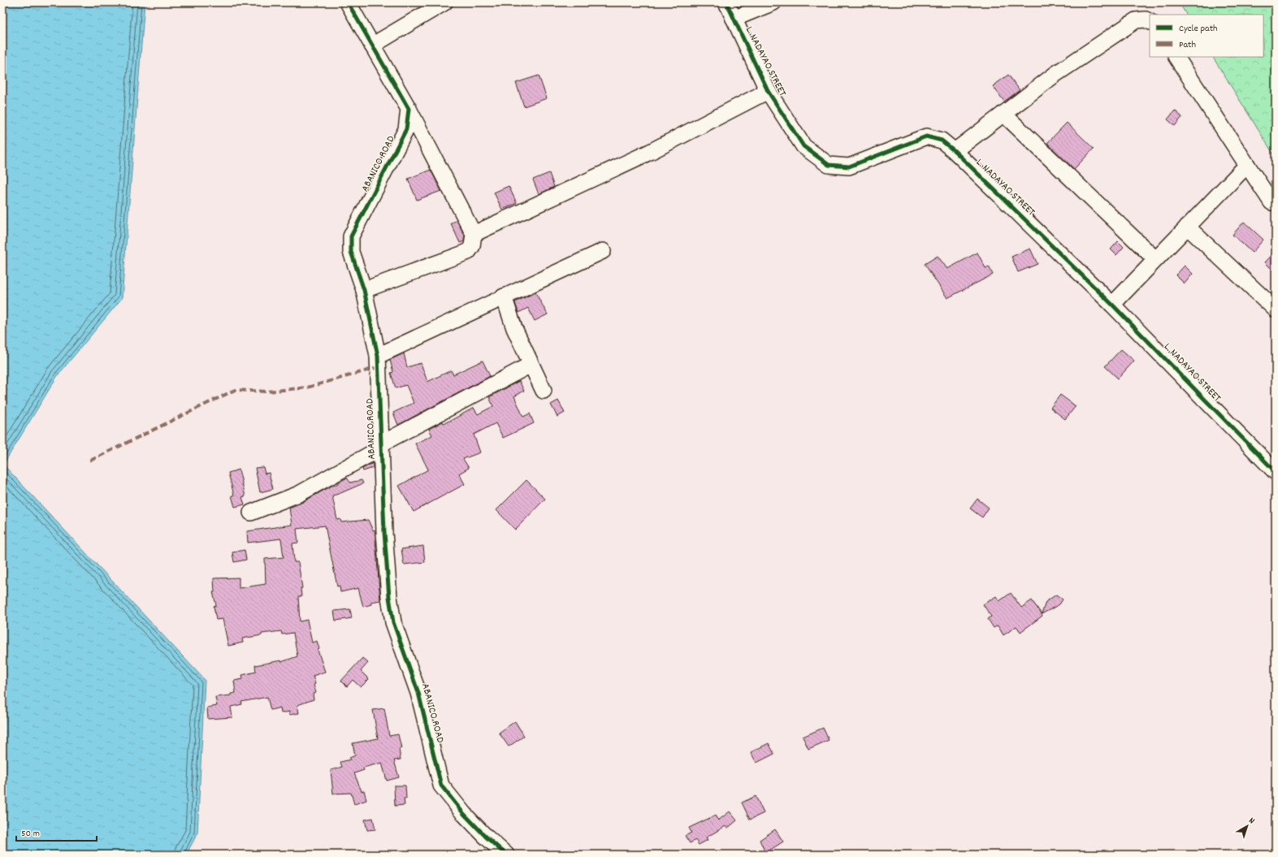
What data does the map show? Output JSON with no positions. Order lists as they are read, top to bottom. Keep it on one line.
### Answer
{"streets":{"street":["L. NADAYAO STREET","ABANICO ROAD"]},"legend":["Cycle path","Path"],"scale_bar":"50 m","north":"top right"}
